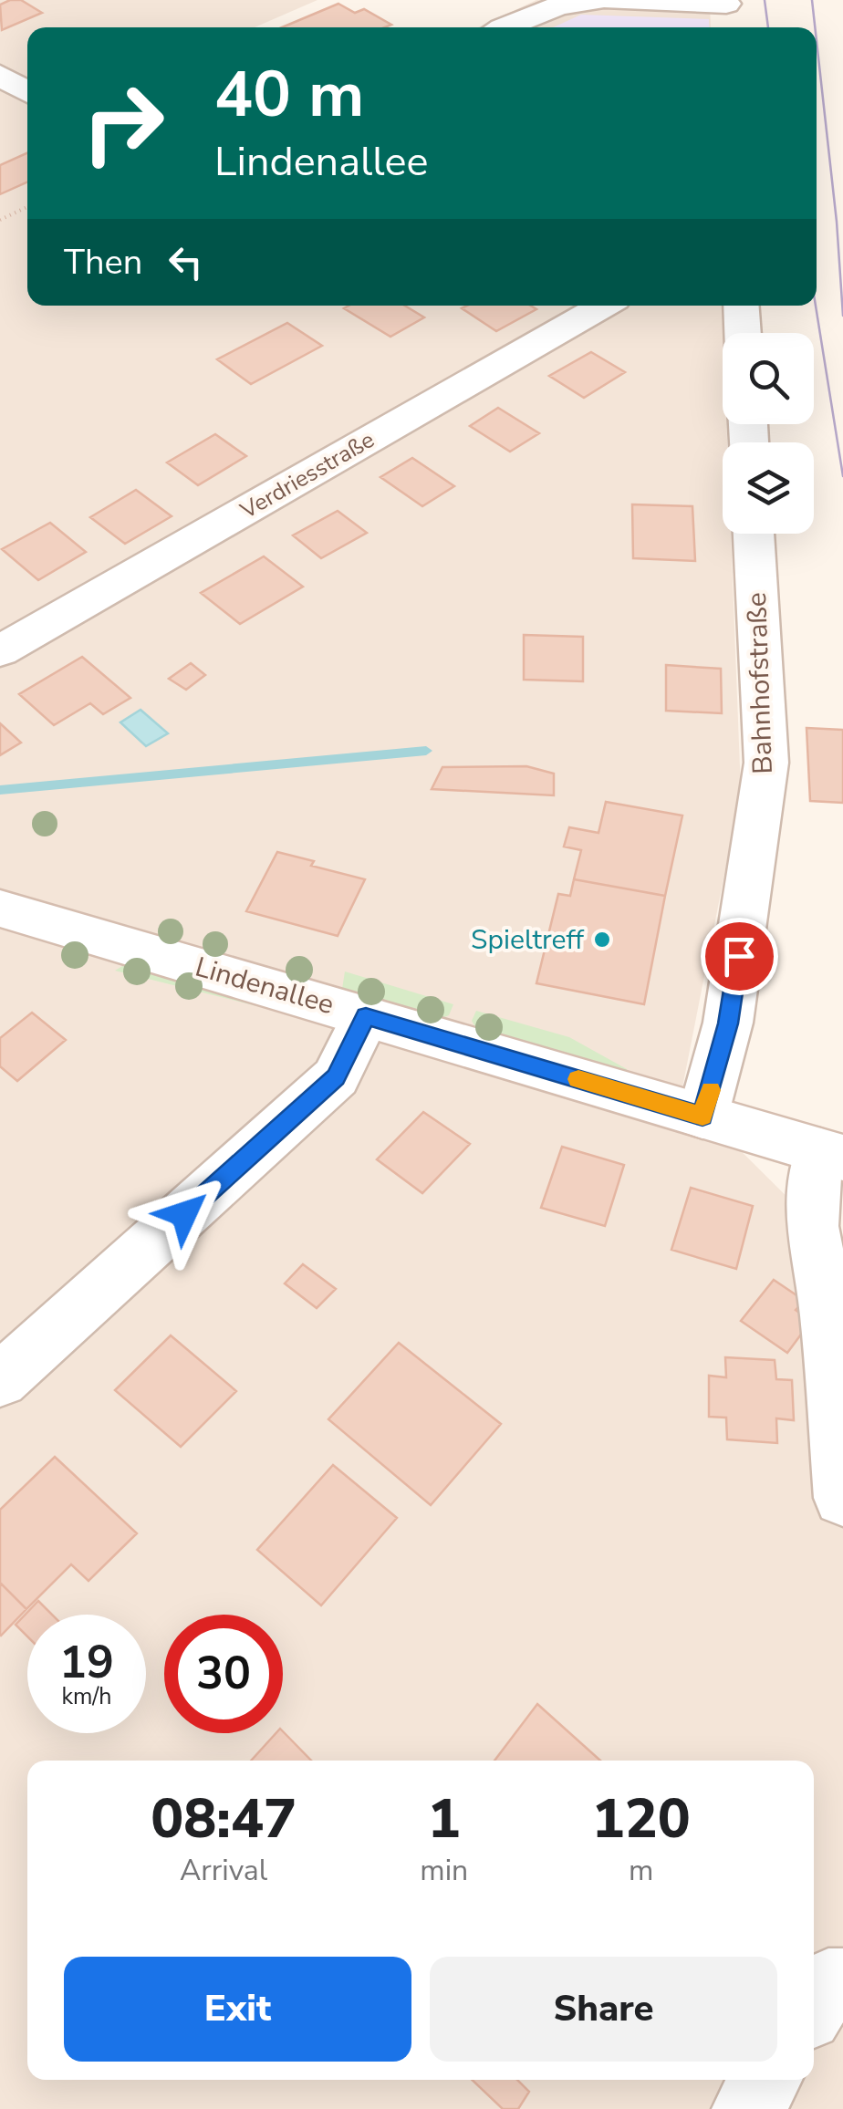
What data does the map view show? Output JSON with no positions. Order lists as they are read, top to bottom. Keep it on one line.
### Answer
{"streets":{"street":["Verdriesstraße","Bahnhofstraße","Lindenallee"]},"crossings":[["Bahnhofstraße","Lindenallee"]],"places":["Spieltreff"],"page":{"turn":["40 m","Lindenallee"],"then":"Then","speed":"19 km/h","limit":"30","eta":["08:47","Arrival","1","min","120","m"],"buttons":["Exit","Share"]}}
